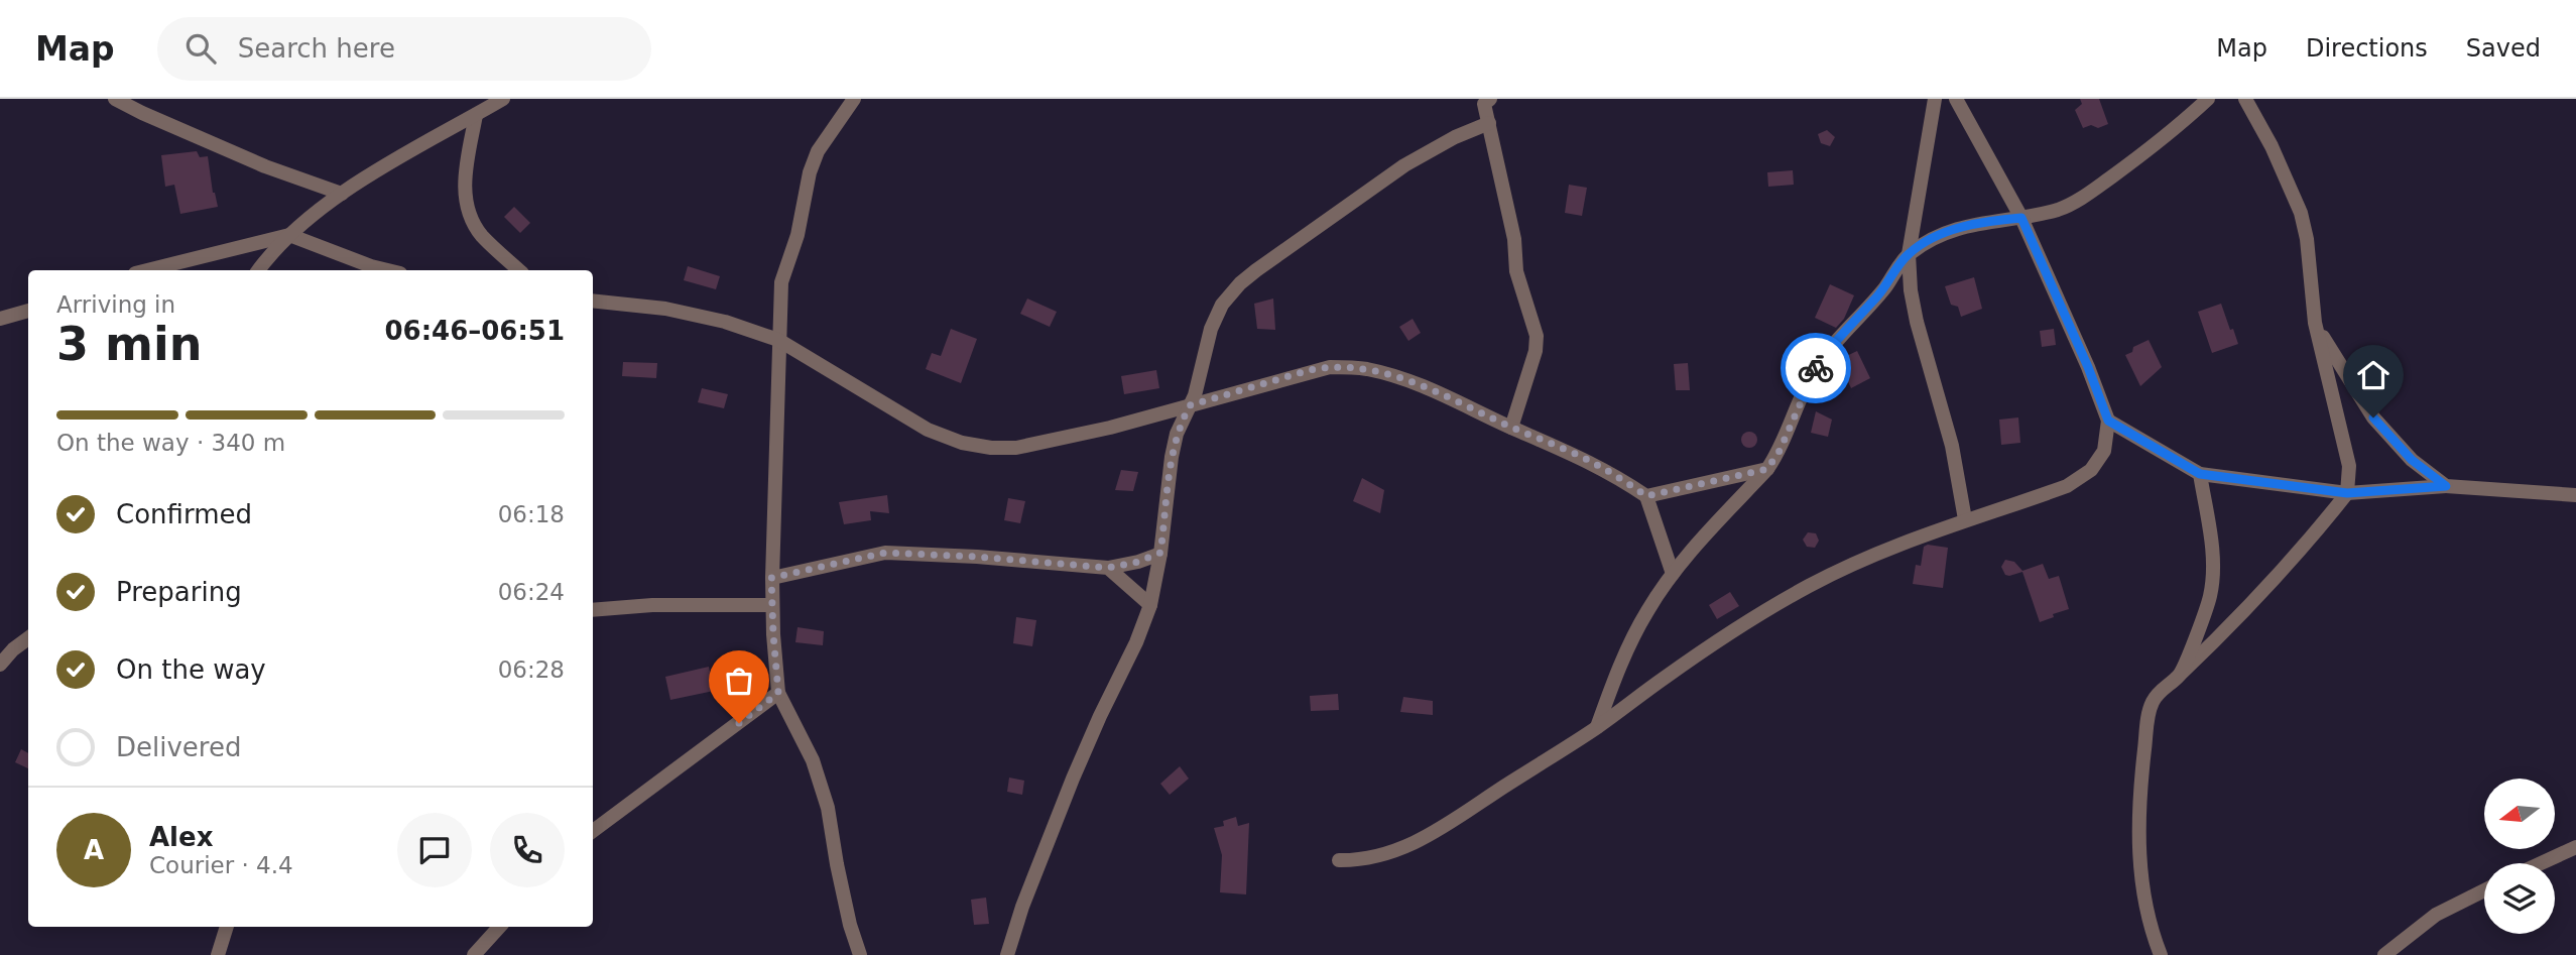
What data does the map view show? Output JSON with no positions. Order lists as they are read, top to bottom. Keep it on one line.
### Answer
{"north":"left","page":{"header":"Map","search":"Search here","nav":["Map","Directions","Saved"],"heading":["3 min","Arriving in","06:46–06:51"],"panel":["Alex","Courier · 4.4"],"bar":"On the way · 340 m","list":[["Confirmed","06:18"],["Preparing","06:24"],["On the way","06:28"],"Delivered"],"round":"A"}}
